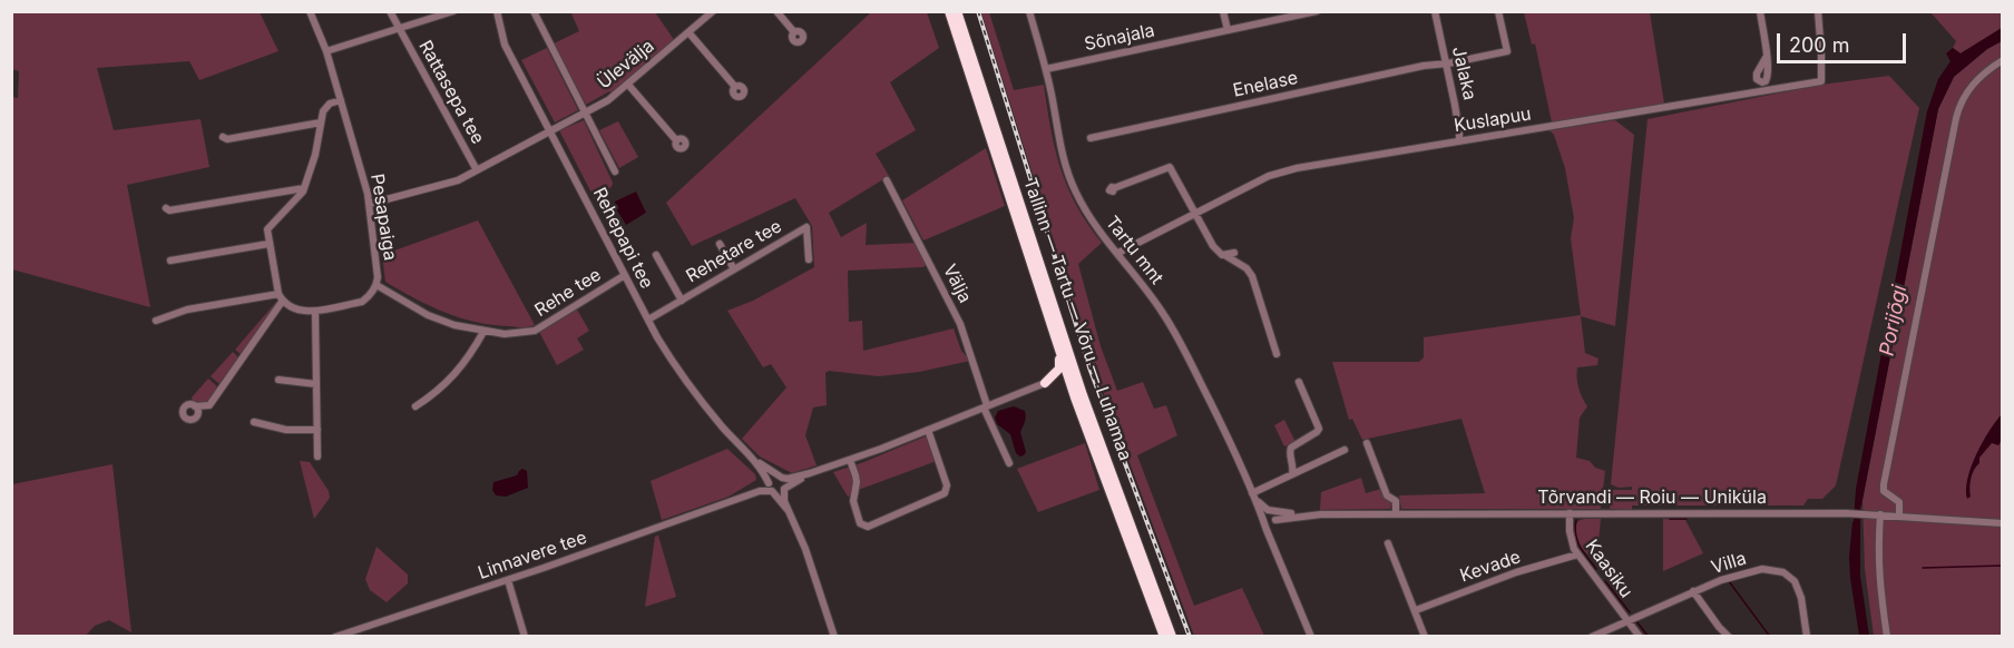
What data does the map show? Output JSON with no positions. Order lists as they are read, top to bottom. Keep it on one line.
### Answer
{"streets":{"highway":["Tallinn — Tartu — Võru — Luhamaa"],"street":["Sõnajala","Ülevälja","Jalaka","Enelase","Rattasepa tee","Kuslapuu","Pesapaiga","Rehepapi tee","Tartu mnt","Rehetare tee","Välja","Rehe tee","Tõrvandi — Roiu — Uniküla","Linnavere tee","Villa","Kevade","Kaasiku"]},"crossings":[["Sõnajala","Tartu mnt"],["Ülevälja","Rattasepa tee"],["Ülevälja","Rehepapi tee"],["Jalaka","Enelase"],["Jalaka","Kuslapuu"],["Rattasepa tee","Pesapaiga"],["Rattasepa tee","Rehepapi tee"],["Kuslapuu","Tartu mnt"],["Pesapaiga","Rehe tee"],["Rehepapi tee","Rehetare tee"],["Rehepapi tee","Rehe tee"],["Rehepapi tee","Linnavere tee"],["Tartu mnt","Tõrvandi — Roiu — Uniküla"],["Välja","Linnavere tee"],["Tõrvandi — Roiu — Uniküla","Kaasiku"],["Villa","Kaasiku"],["Kevade","Kaasiku"]],"water":["Porijõgi"],"scale_bar":"200 m"}
